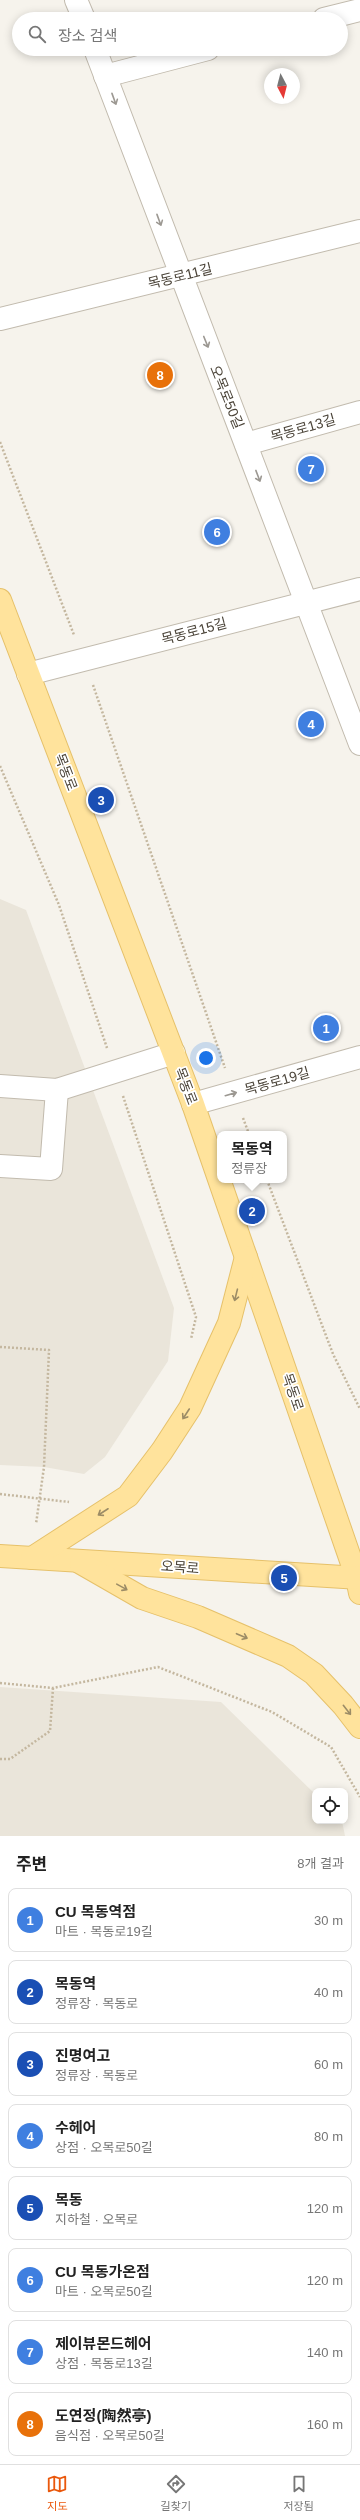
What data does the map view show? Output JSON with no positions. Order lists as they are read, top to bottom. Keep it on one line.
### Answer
{"streets":{"main road":["목동로","오목로"],"street":["목동로11길","오목로50길","목동로13길","목동로15길","목동로19길"]},"crossings":[["목동로11길","오목로50길"],["오목로50길","목동로13길"],["오목로50길","목동로15길"],["목동로15길","목동로"],["목동로","목동로19길"],["목동로","오목로"]],"one_way":["오목로50길"],"north":"bottom","page":{"search":"장소 검색","pins":["8","7","6","4","3","1","2","5"],"popup":["목동역","정류장"],"heading":["주변","8개 결과"],"list":[{"mark":"1","name":"CU 목동역점","note":"마트 · 목동로19길","value":"30 m"},{"mark":"2","name":"목동역","note":"정류장 · 목동로","value":"40 m"},{"mark":"3","name":"진명여고","note":"정류장 · 목동로","value":"60 m"},{"mark":"4","name":"수헤어","note":"상점 · 오목로50길","value":"80 m"},{"mark":"5","name":"목동","note":"지하철 · 오목로","value":"120 m"},{"mark":"6","name":"CU 목동가온점","note":"마트 · 오목로50길","value":"120 m"},{"mark":"7","name":"제이뷰몬드헤어","note":"상점 · 목동로13길","value":"140 m"},{"mark":"8","name":"도연정(陶然亭)","note":"음식점 · 오목로50길","value":"160 m"}],"nav":["지도","길찾기","저장됨"]}}
